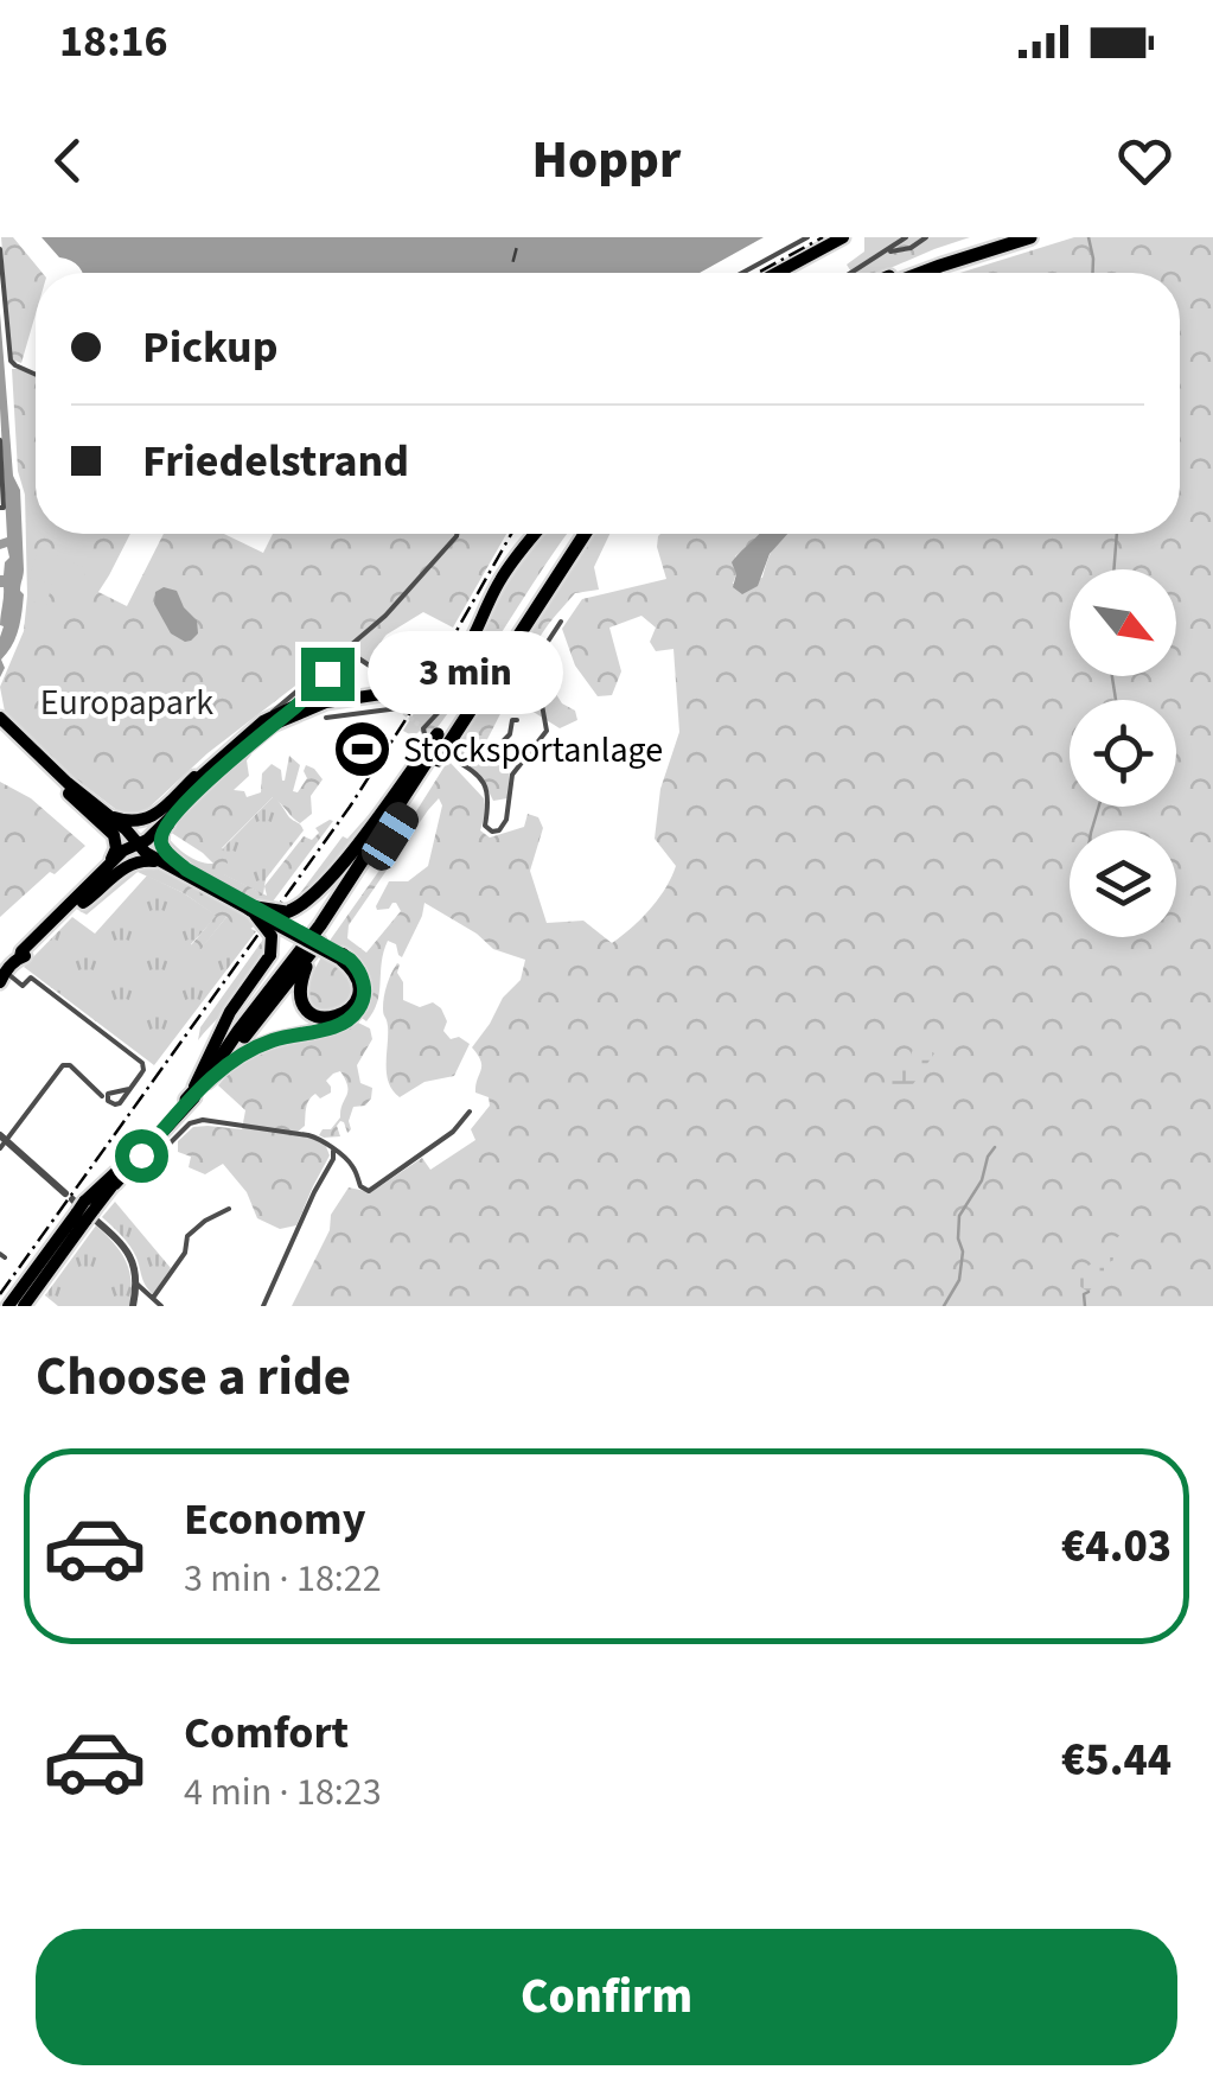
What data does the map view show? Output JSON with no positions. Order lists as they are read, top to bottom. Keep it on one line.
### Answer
{"parks":["Europapark"],"places":{"sports":["Stocksportanlage"]},"north":"bottom right","page":{"status":"18:16","header":"Hoppr","banner":["Pickup","Friedelstrand"],"bubble":"3 min","heading":"Choose a ride","list":[{"name":"Economy","note":"3 min · 18:22","value":"€4.03"},{"name":"Comfort","note":"4 min · 18:23","value":"€5.44"}],"buttons":"Confirm"}}
